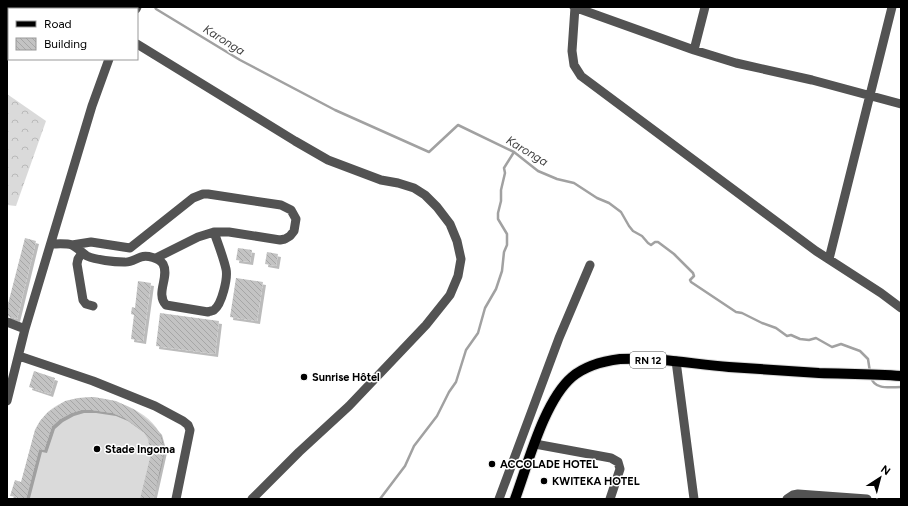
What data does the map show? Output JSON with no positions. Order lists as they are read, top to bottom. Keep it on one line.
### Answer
{"streets":{"main road":["RN 12"]},"water":["Karonga"],"places":["Sunrise Hôtel","Stade Ingoma","ACCOLADE HOTEL","KWITEKA HOTEL"],"legend":["Road","Building"],"north":"top right"}
